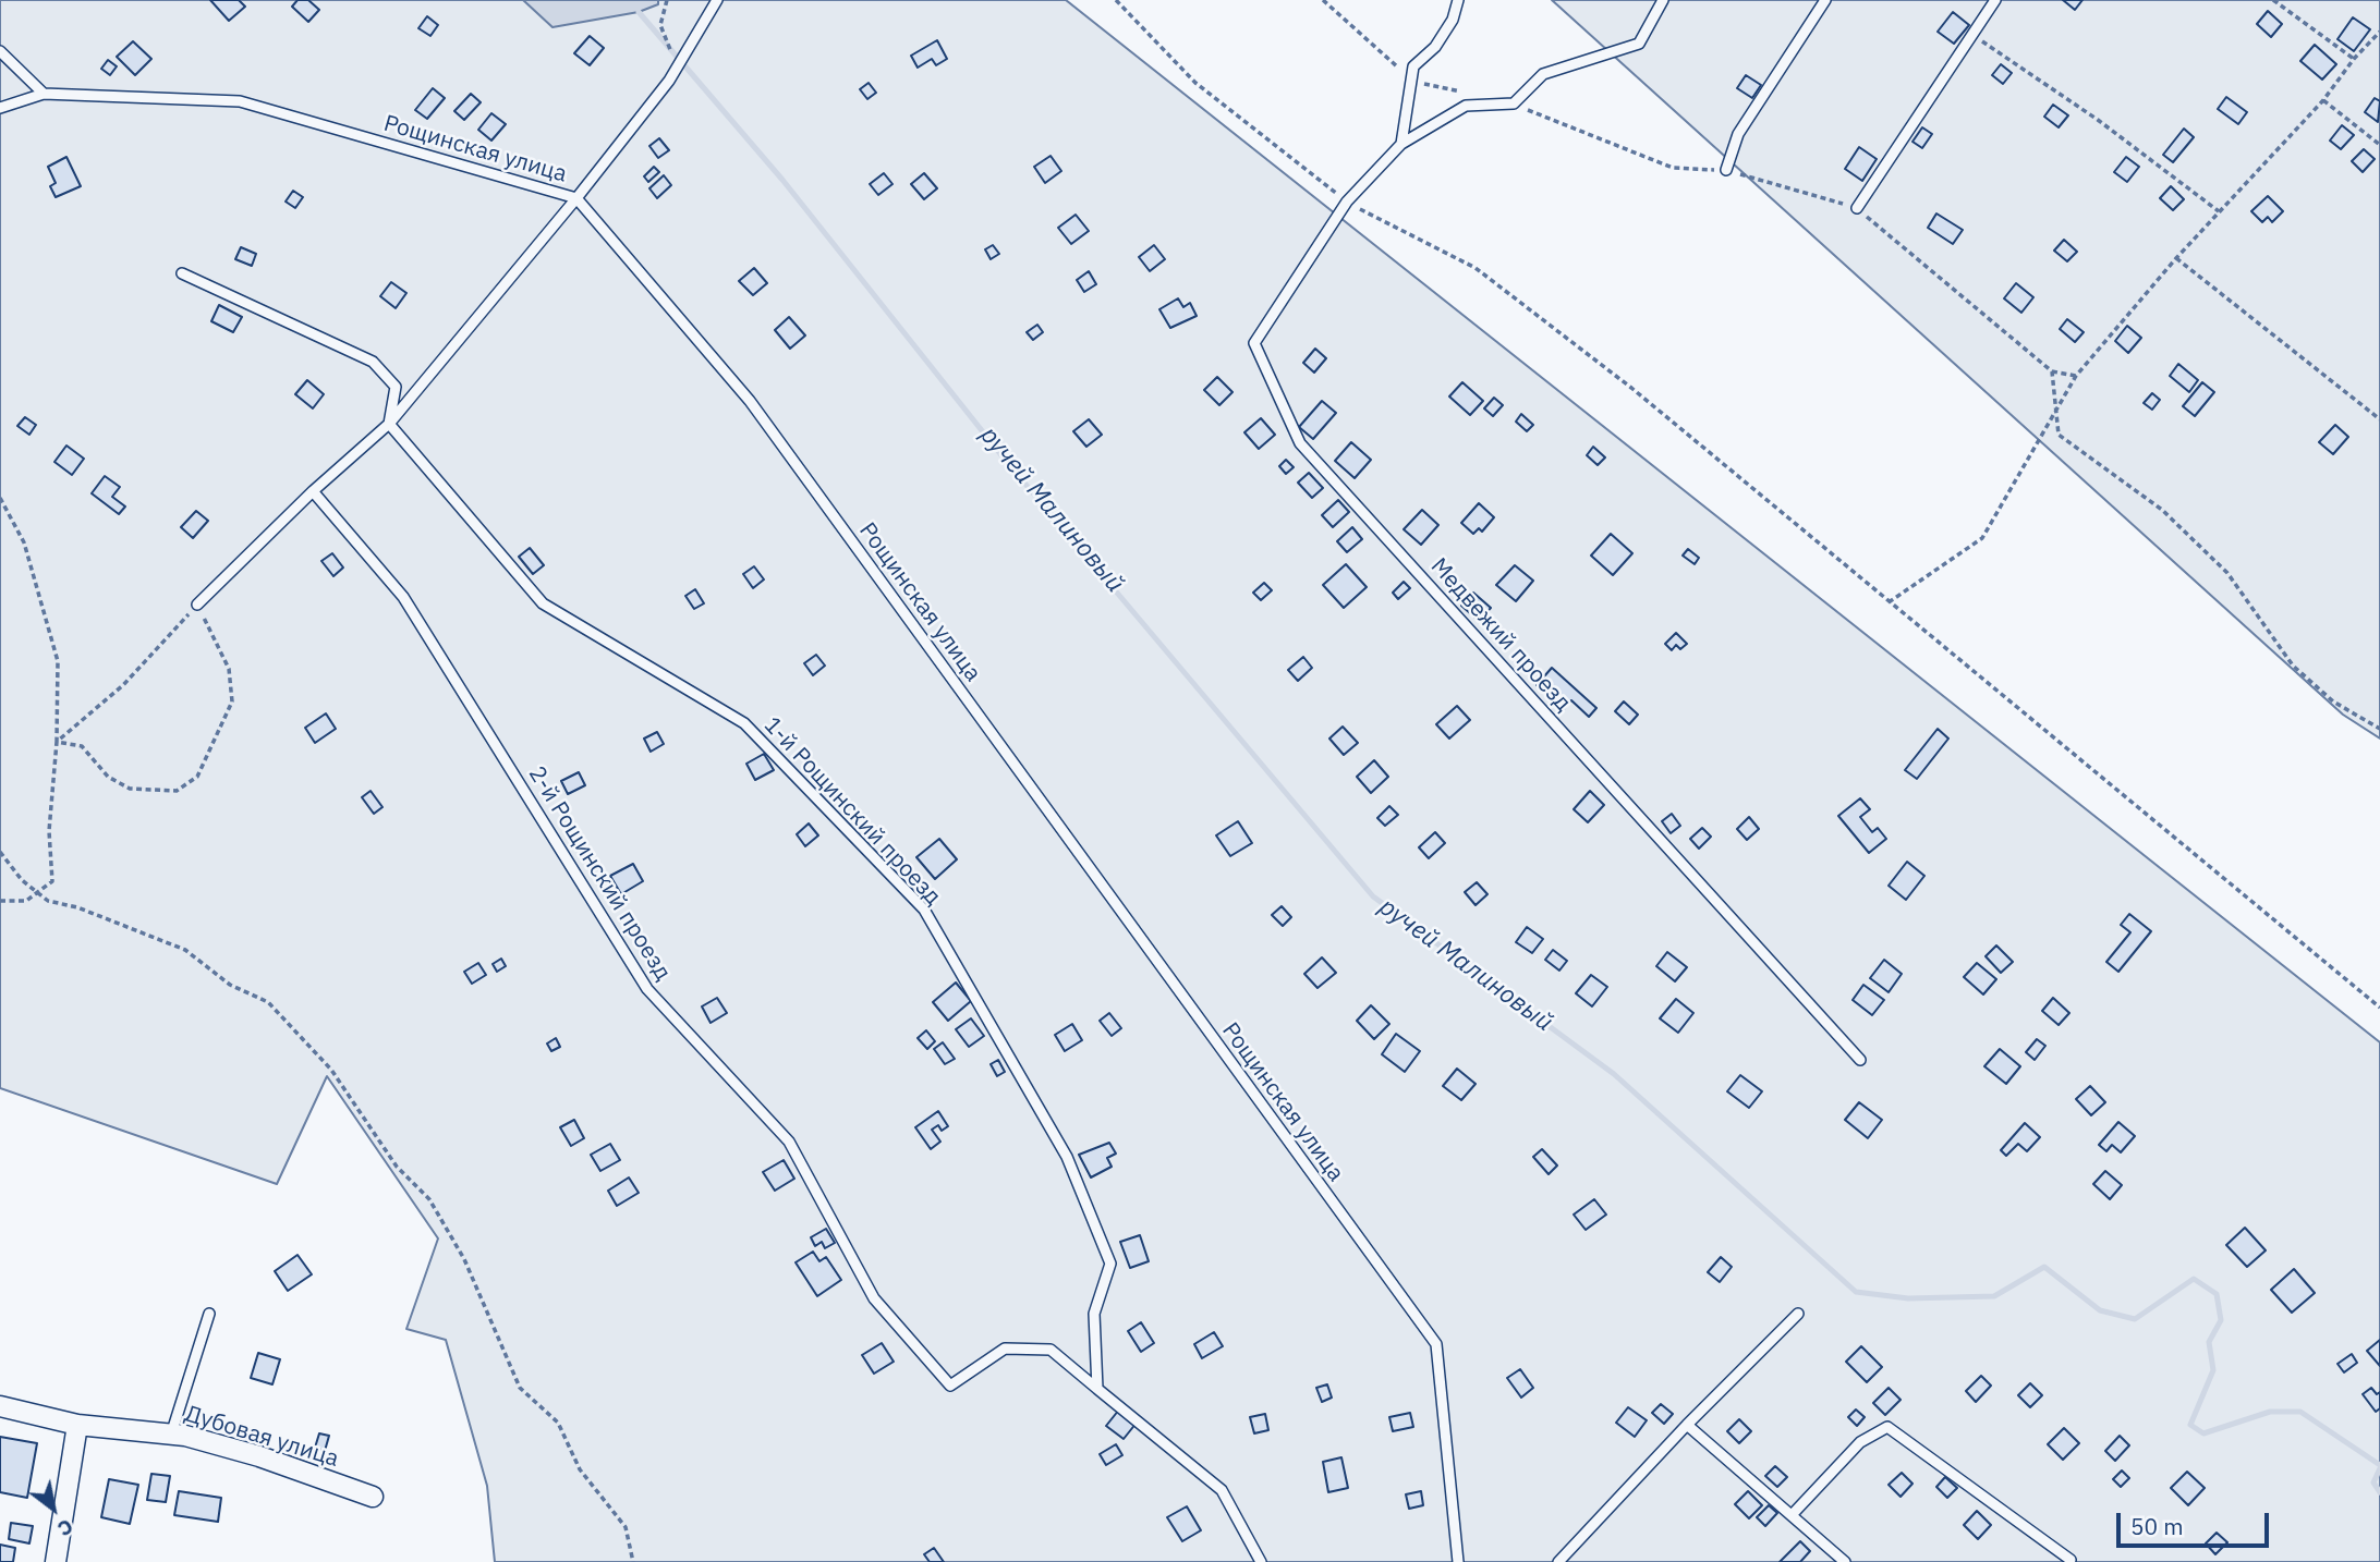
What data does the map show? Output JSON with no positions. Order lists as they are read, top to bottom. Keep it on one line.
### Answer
{"streets":{"street":["Дубовая улица"],"lane":["Рощинская улица","Медвежий проезд","1-й Рощинский проезд","2-й Рощинский проезд"]},"crossings":[["1-й Рощинский проезд","2-й Рощинский проезд"]],"water":["ручей Малиновый"],"scale_bar":"50 m","north":"bottom right"}
